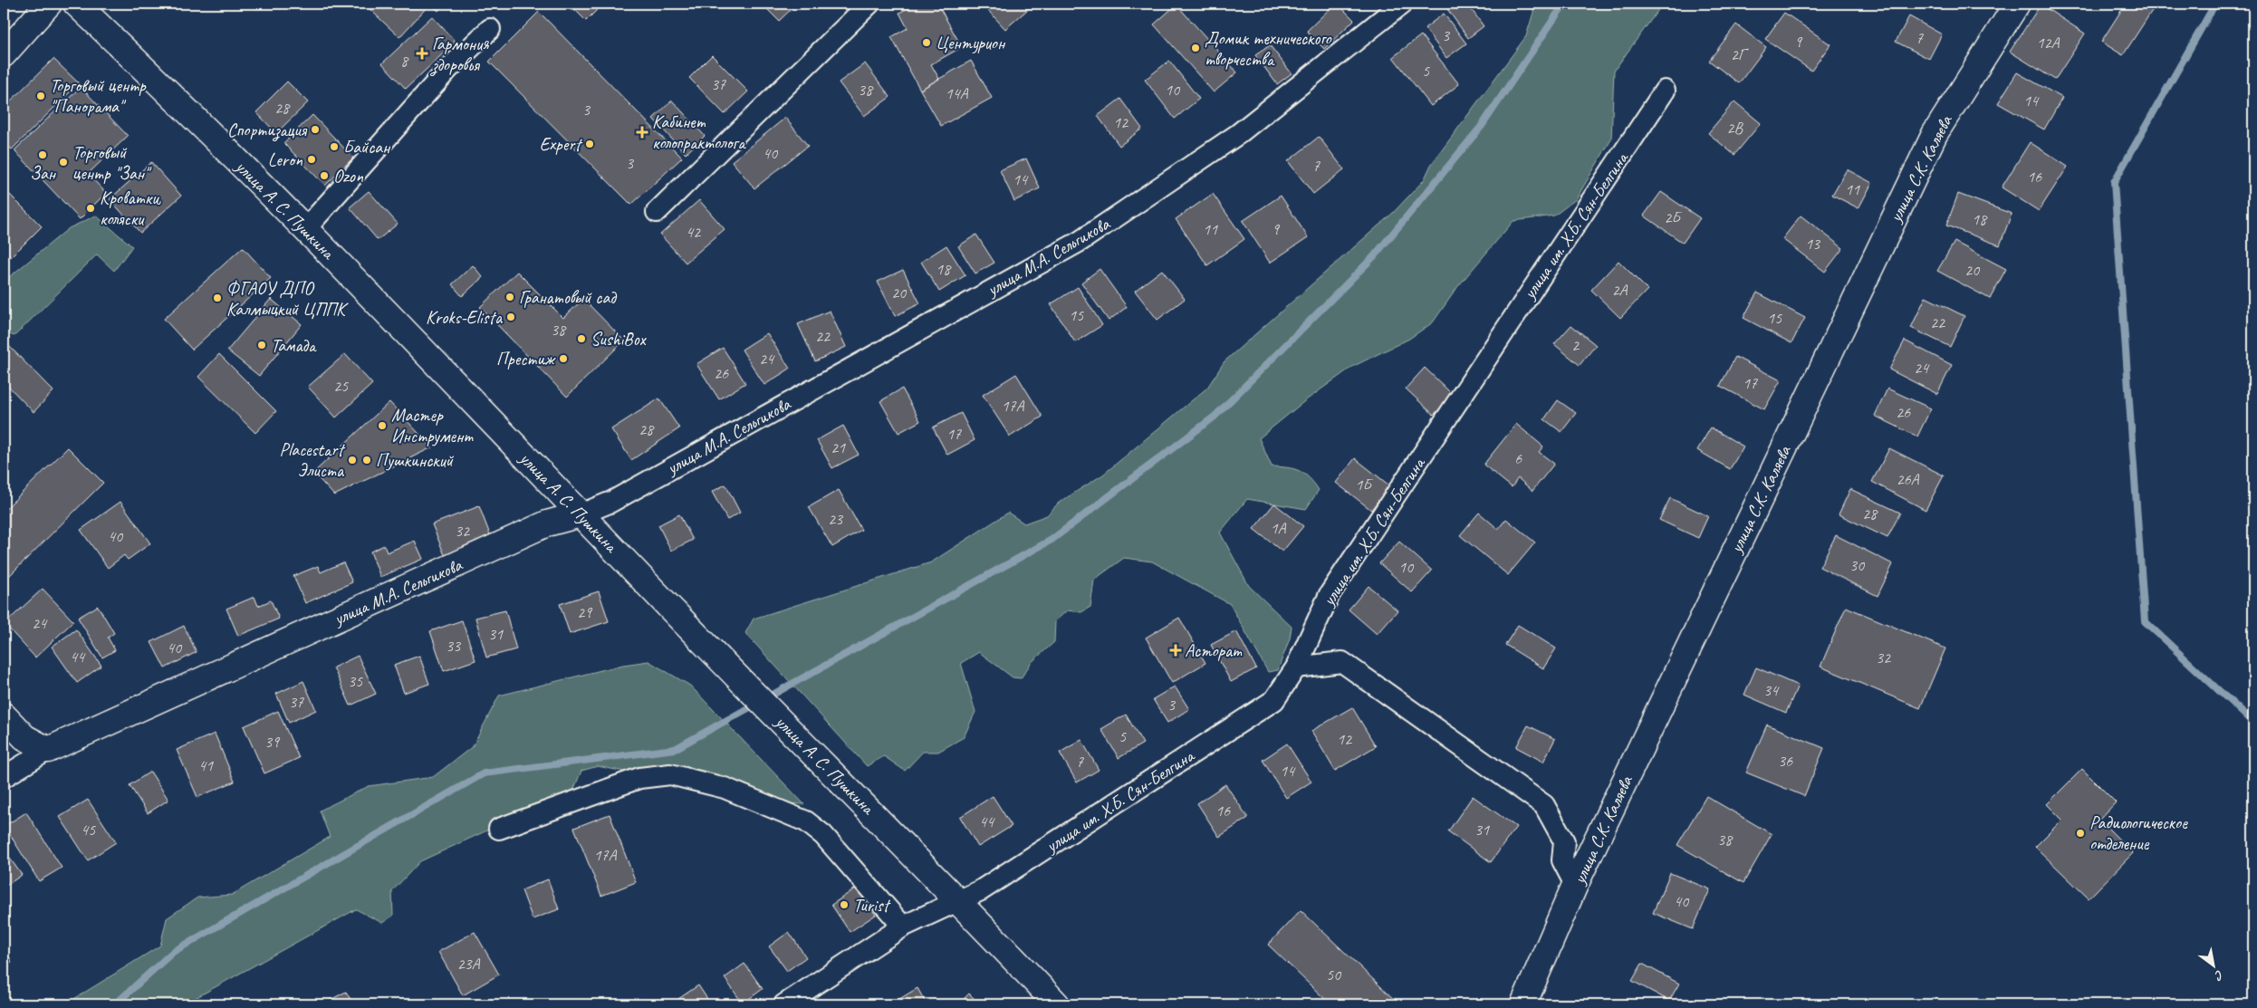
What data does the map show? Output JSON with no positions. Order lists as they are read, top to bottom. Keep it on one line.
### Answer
{"streets":{"street":["улица С.К. Каляева","улица А. С. Пушкина","улица им. Х.Б. Сян-Белгина","улица М.А. Сельгикова"]},"crossings":[["улица А. С. Пушкина","улица им. Х.Б. Сян-Белгина"],["улица А. С. Пушкина","улица М.А. Сельгикова"]],"places":{"other":["Центурион","Домик технического творчества","Торговый центр \"Панорама\"","Спортизация","Eхpert","Байсан","Зан","Leron","Торговый центр \"Зан\"","Ozon","Кроватки, коляски","Гранатовый сад","ФГАОУ ДПО Калмыцкий ЦППК","Kroks-Elista","SushiBox","Тамада","Престиж","Мастер Инструмент","Placestart Элиста","Пушкинский","Радиологическое отделение","Turist"],"health":["Гармония здоровья","Кабинет колопрактолога","Асторат"]},"house_numbers":["3","7","9","12А","2Г","8","5","37","38","10","14А","14","28","3","12","2В","40","3","7","16","14","11","2Б","18","11","9","42","13","18","20","2А","20","15","15","22","38","22","2","24","24","26","17","25","17А","26","28","17","21","6","26А","1Б","28","23","1А","32","40","30","10","29","24","31","33","40","44","32","35","34","37","3","5","12","39","36","7","41","14","16","44","45","31","38","17А","40","23А","50"],"north":"bottom right"}
